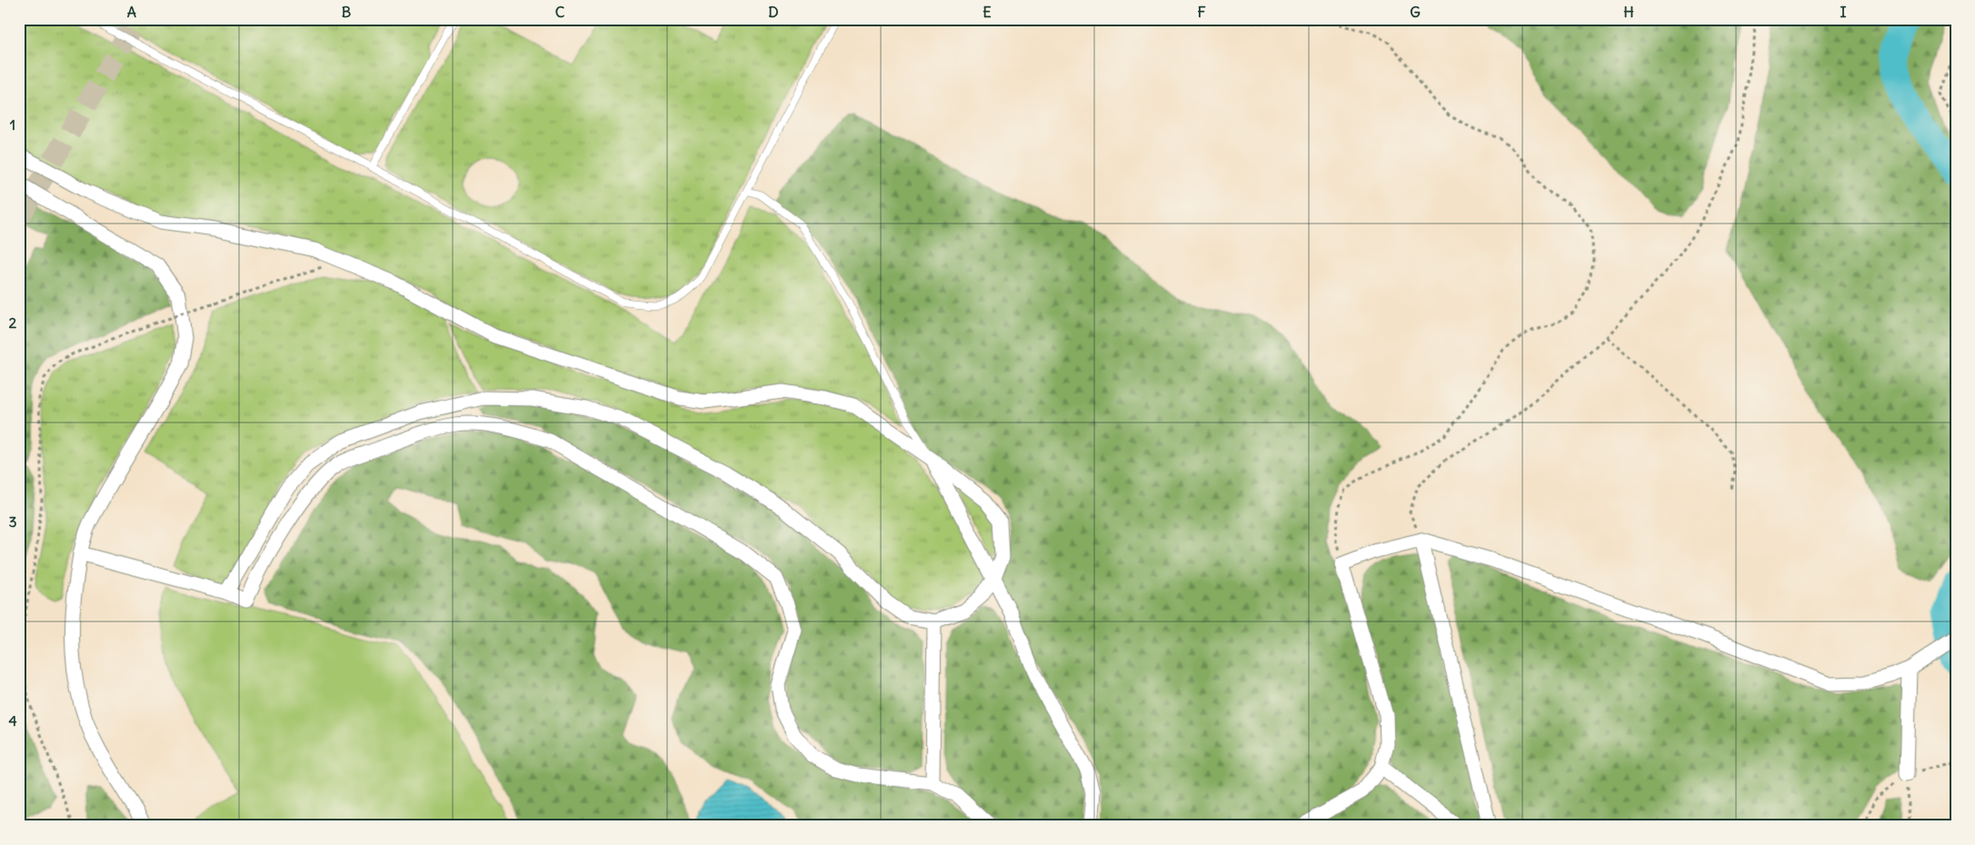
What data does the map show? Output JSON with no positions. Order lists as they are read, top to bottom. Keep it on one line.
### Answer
{"grid":{"columns":["A","B","C","D","E","F","G","H","I"],"rows":["1","2","3","4"]}}
